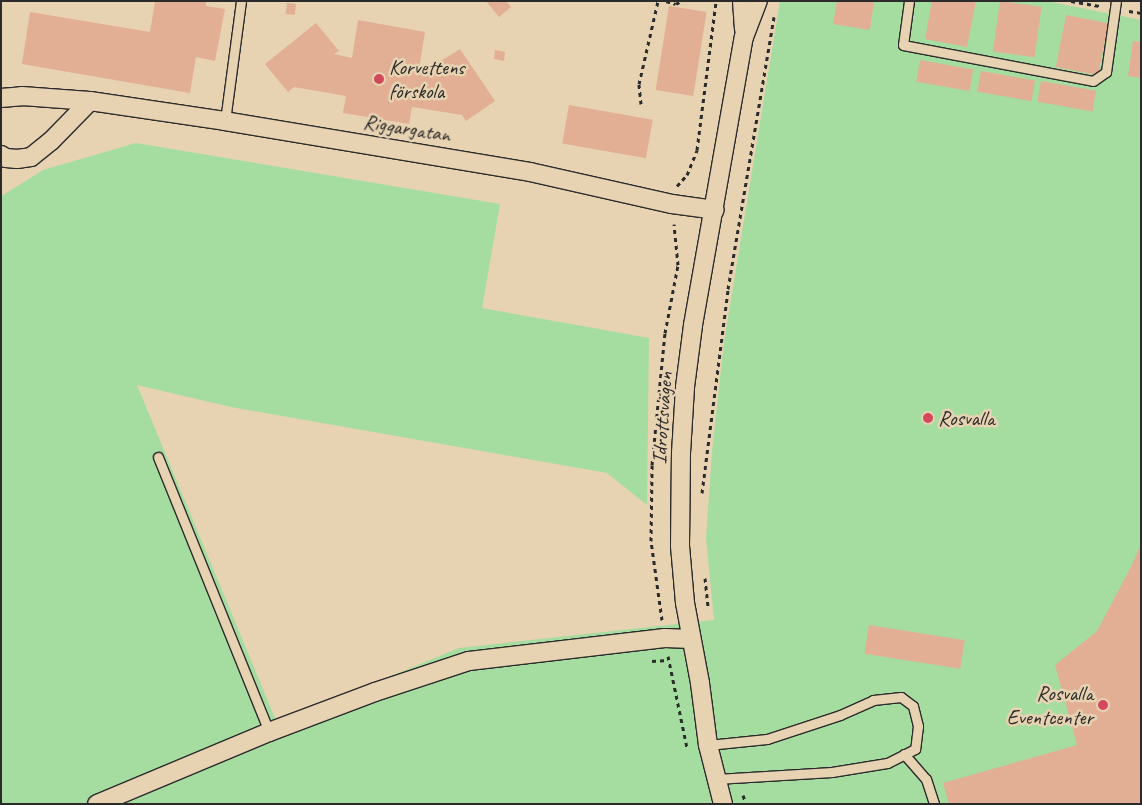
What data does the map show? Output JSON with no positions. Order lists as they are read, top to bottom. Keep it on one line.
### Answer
{"streets":{"street":["Riggargatan","Idrottsvägen"]},"crossings":[["Riggargatan","Idrottsvägen"]],"places":["Korvettens förskola","Rosvalla","Rosvalla Eventcenter"]}
